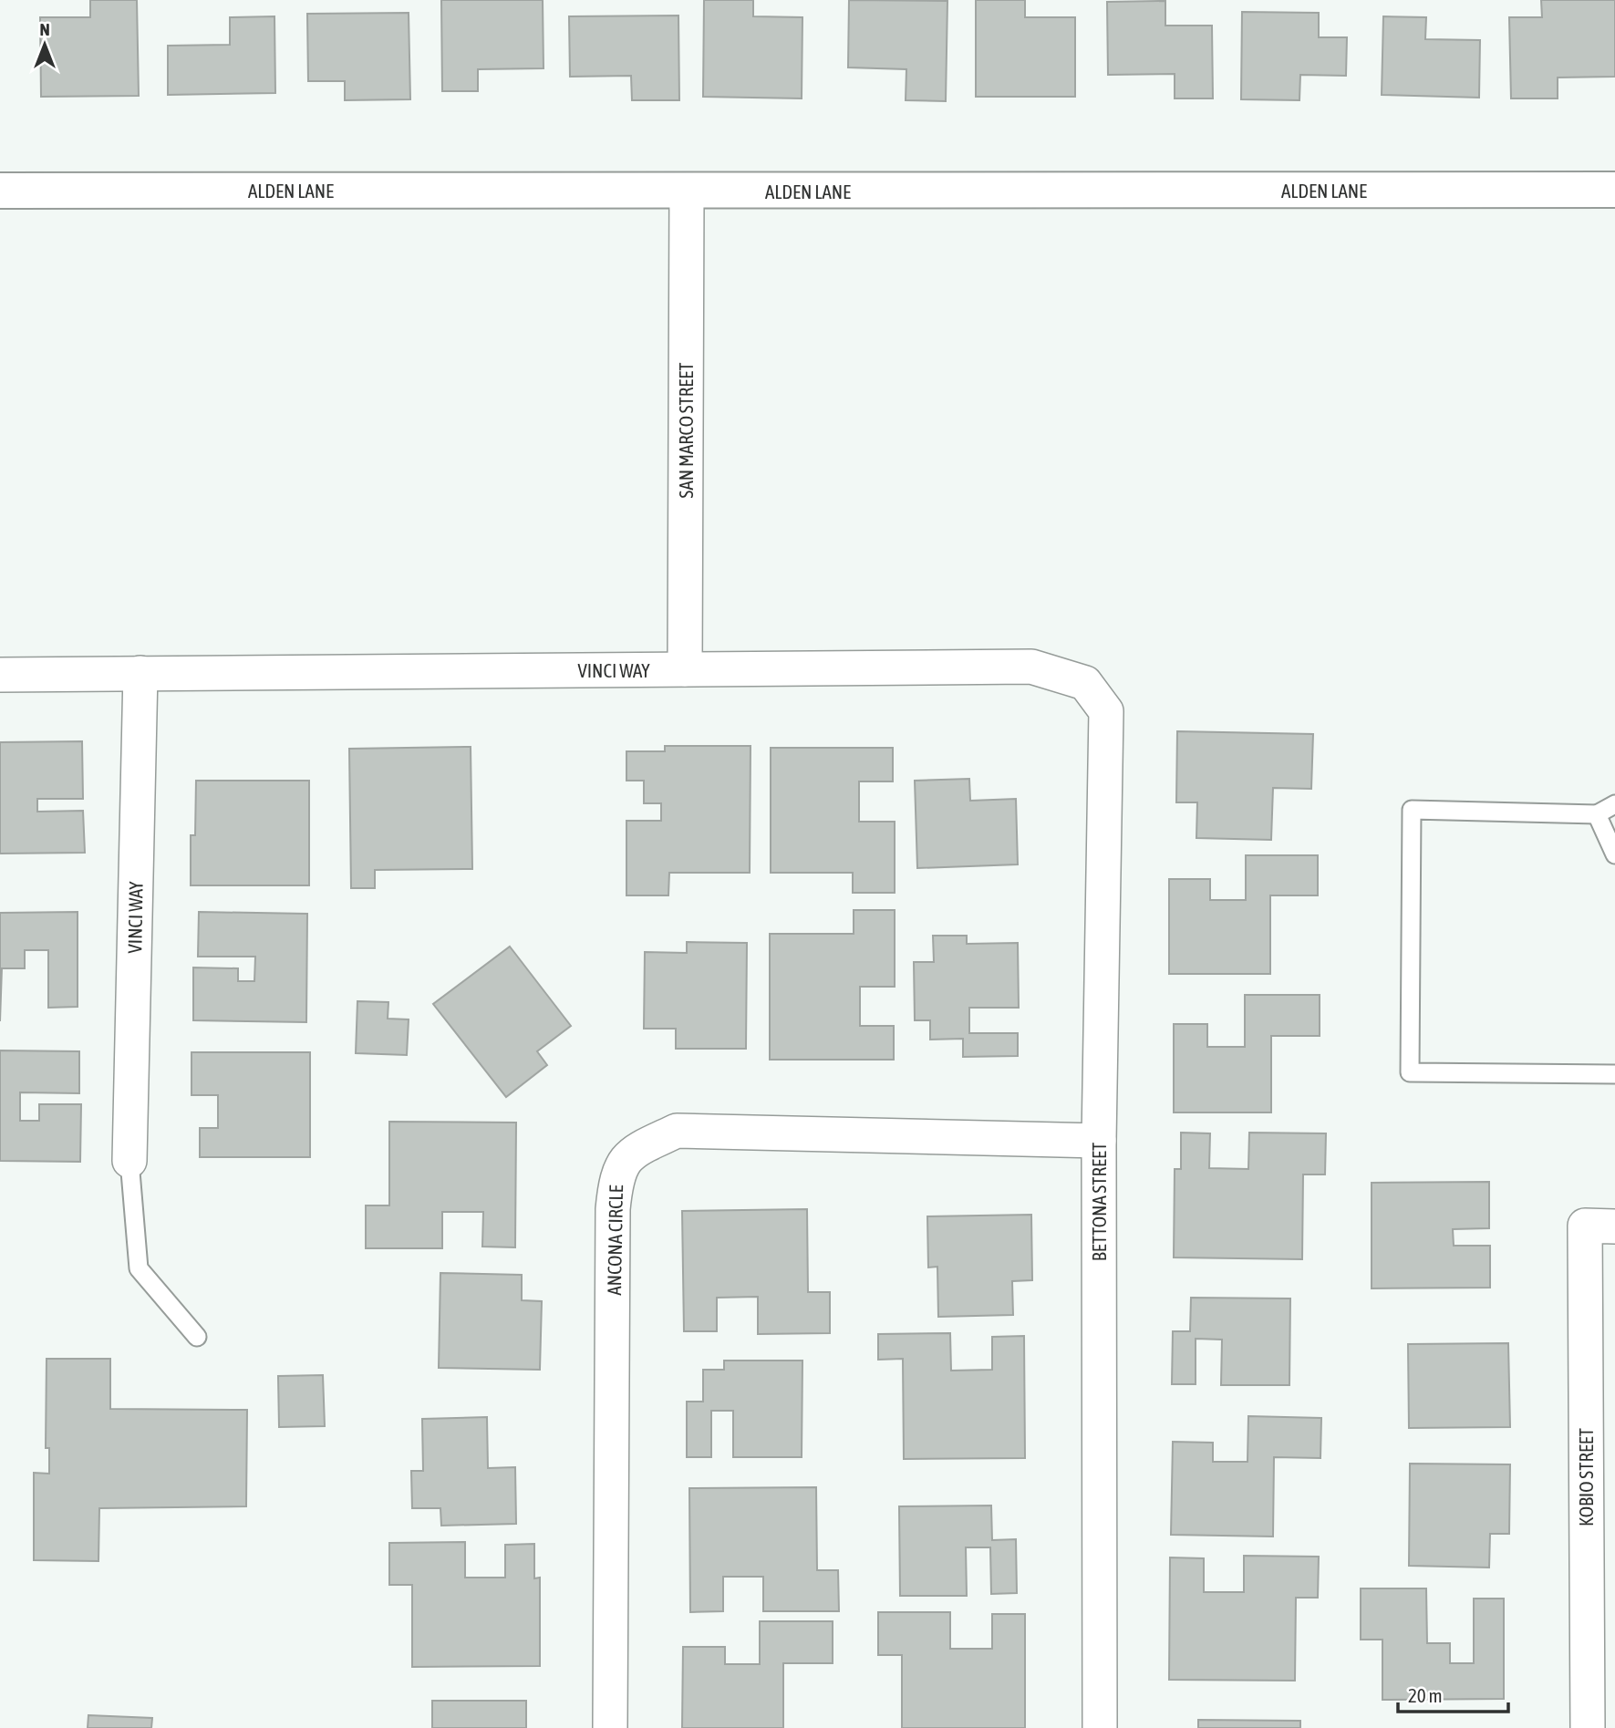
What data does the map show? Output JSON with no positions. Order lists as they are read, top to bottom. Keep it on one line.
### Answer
{"streets":{"street":["ALDEN LANE","SAN MARCO STREET","VINCI WAY","BETTONA STREET","ANCONA CIRCLE","KOBIO STREET"]},"crossings":[["ALDEN LANE","SAN MARCO STREET"],["SAN MARCO STREET","VINCI WAY"],["VINCI WAY","BETTONA STREET"],["BETTONA STREET","ANCONA CIRCLE"]],"scale_bar":"20 m","north":"top"}
